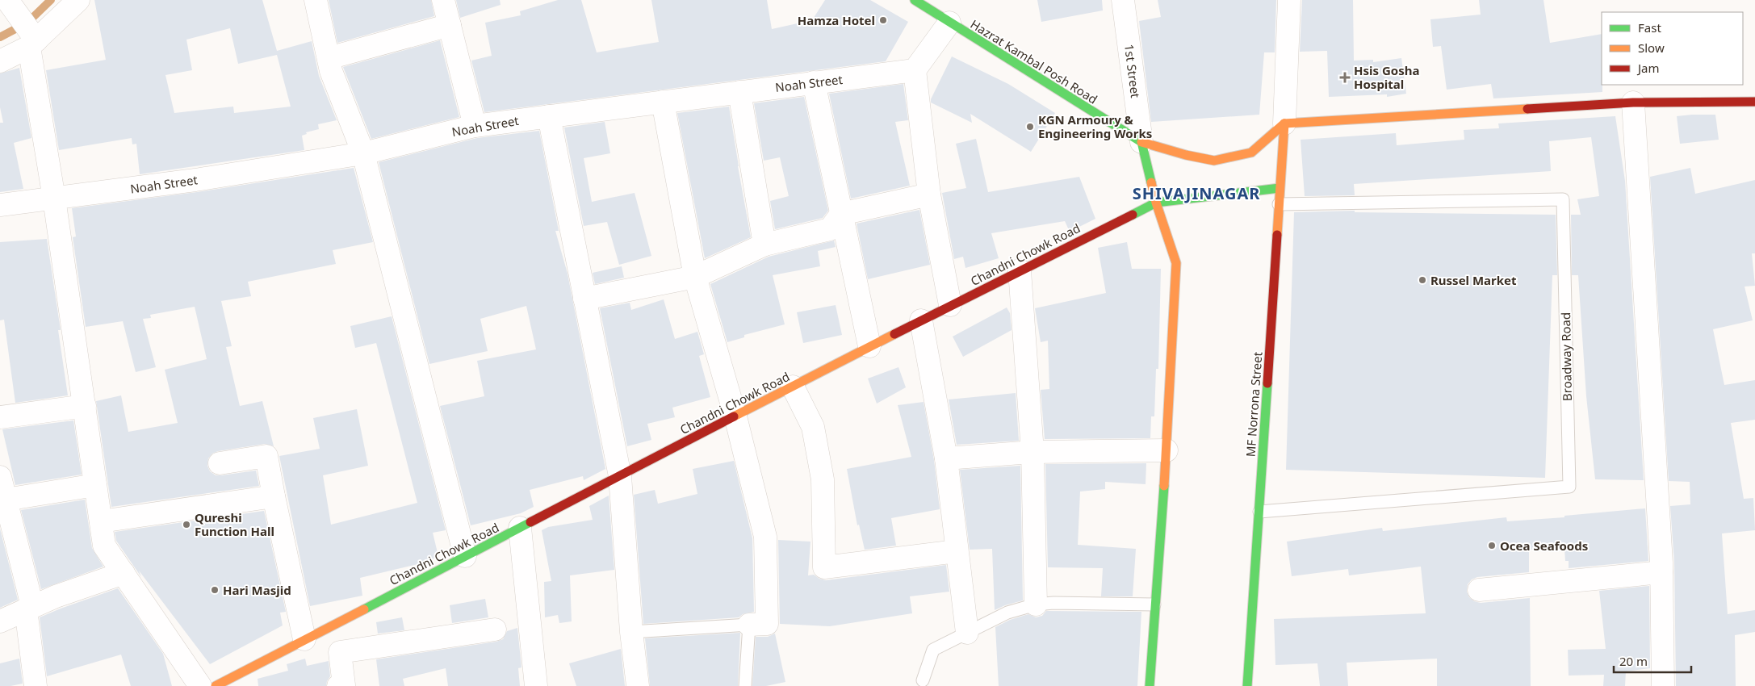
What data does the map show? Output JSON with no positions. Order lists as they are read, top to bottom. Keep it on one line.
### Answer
{"streets":{"street":["Hazrat Kambal Posh Road","1st Street","Noah Street","Chandni Chowk Road","MF Norrona Street"],"lane":["Broadway Road"]},"crossings":[["Hazrat Kambal Posh Road","1st Street"],["Hazrat Kambal Posh Road","MF Norrona Street"],["Chandni Chowk Road","MF Norrona Street"],["Broadway Road","MF Norrona Street"]],"districts":["SHIVAJINAGAR"],"places":{"other":["Hamza Hotel","KGN Armoury & Engineering Works","Russel Market","Qureshi Function Hall","Ocea Seafoods","Hari Masjid"],"health":["Hsis Gosha Hospital"]},"legend":["Fast","Slow","Jam"],"scale_bar":"20 m"}
